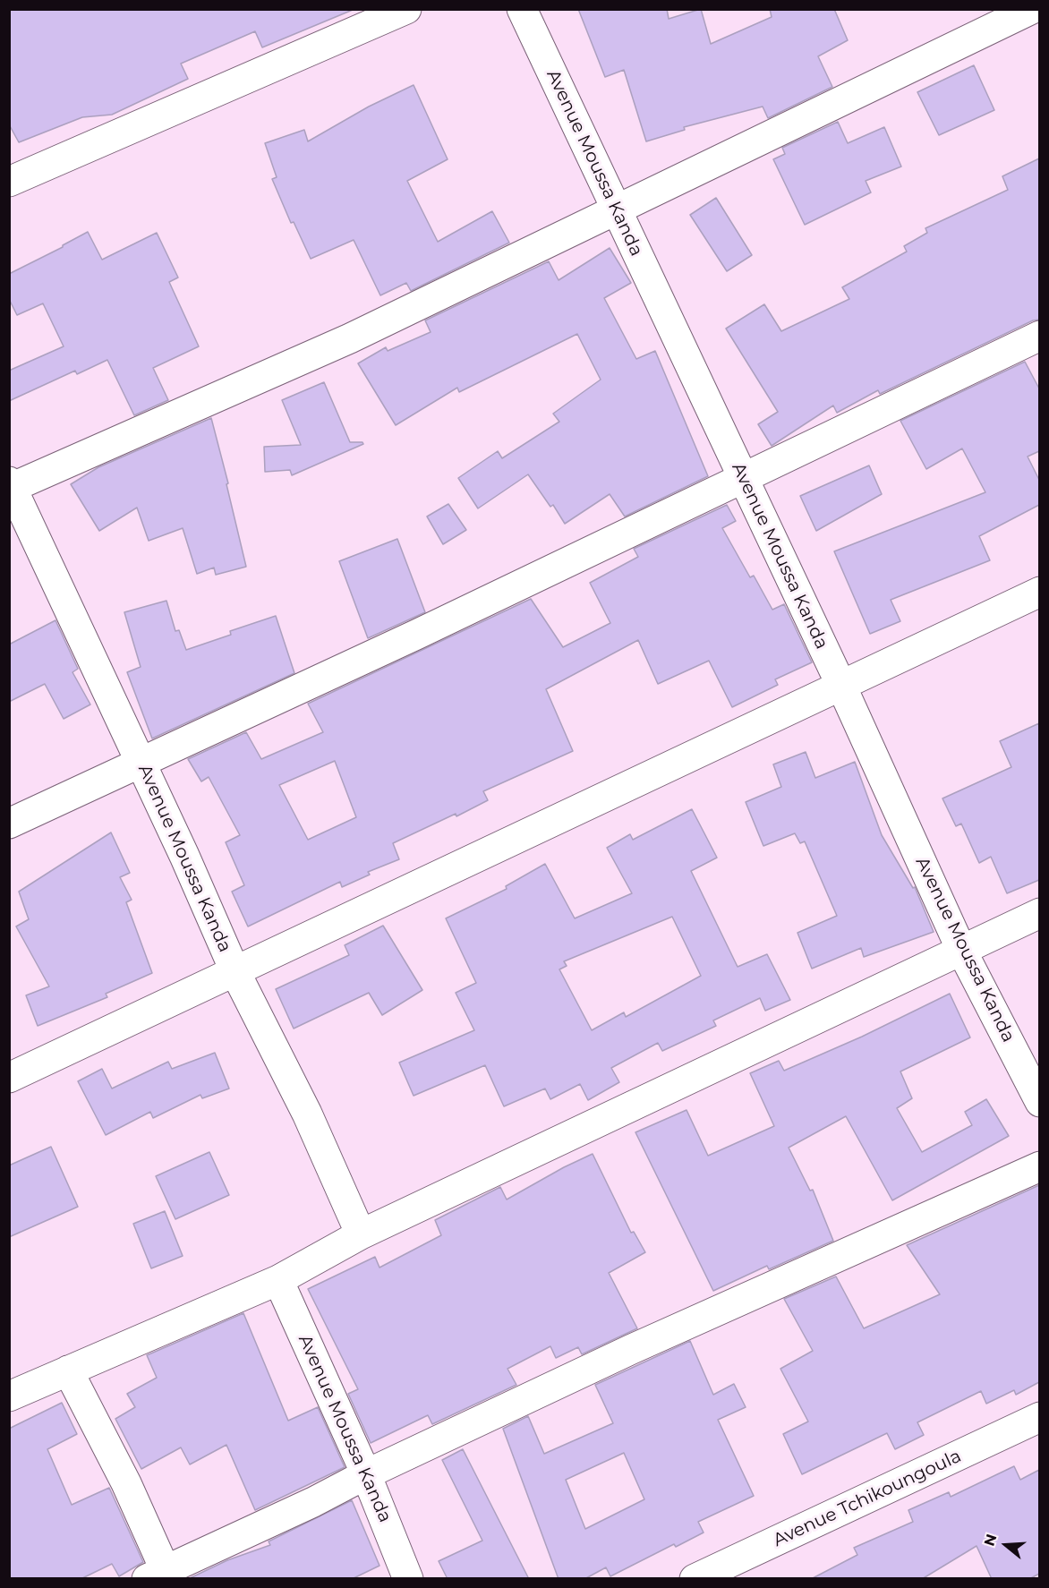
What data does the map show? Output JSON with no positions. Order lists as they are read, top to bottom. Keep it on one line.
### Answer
{"streets":{"street":["Avenue Moussa Kanda","Avenue Tchikoungoula"]},"north":"left"}
